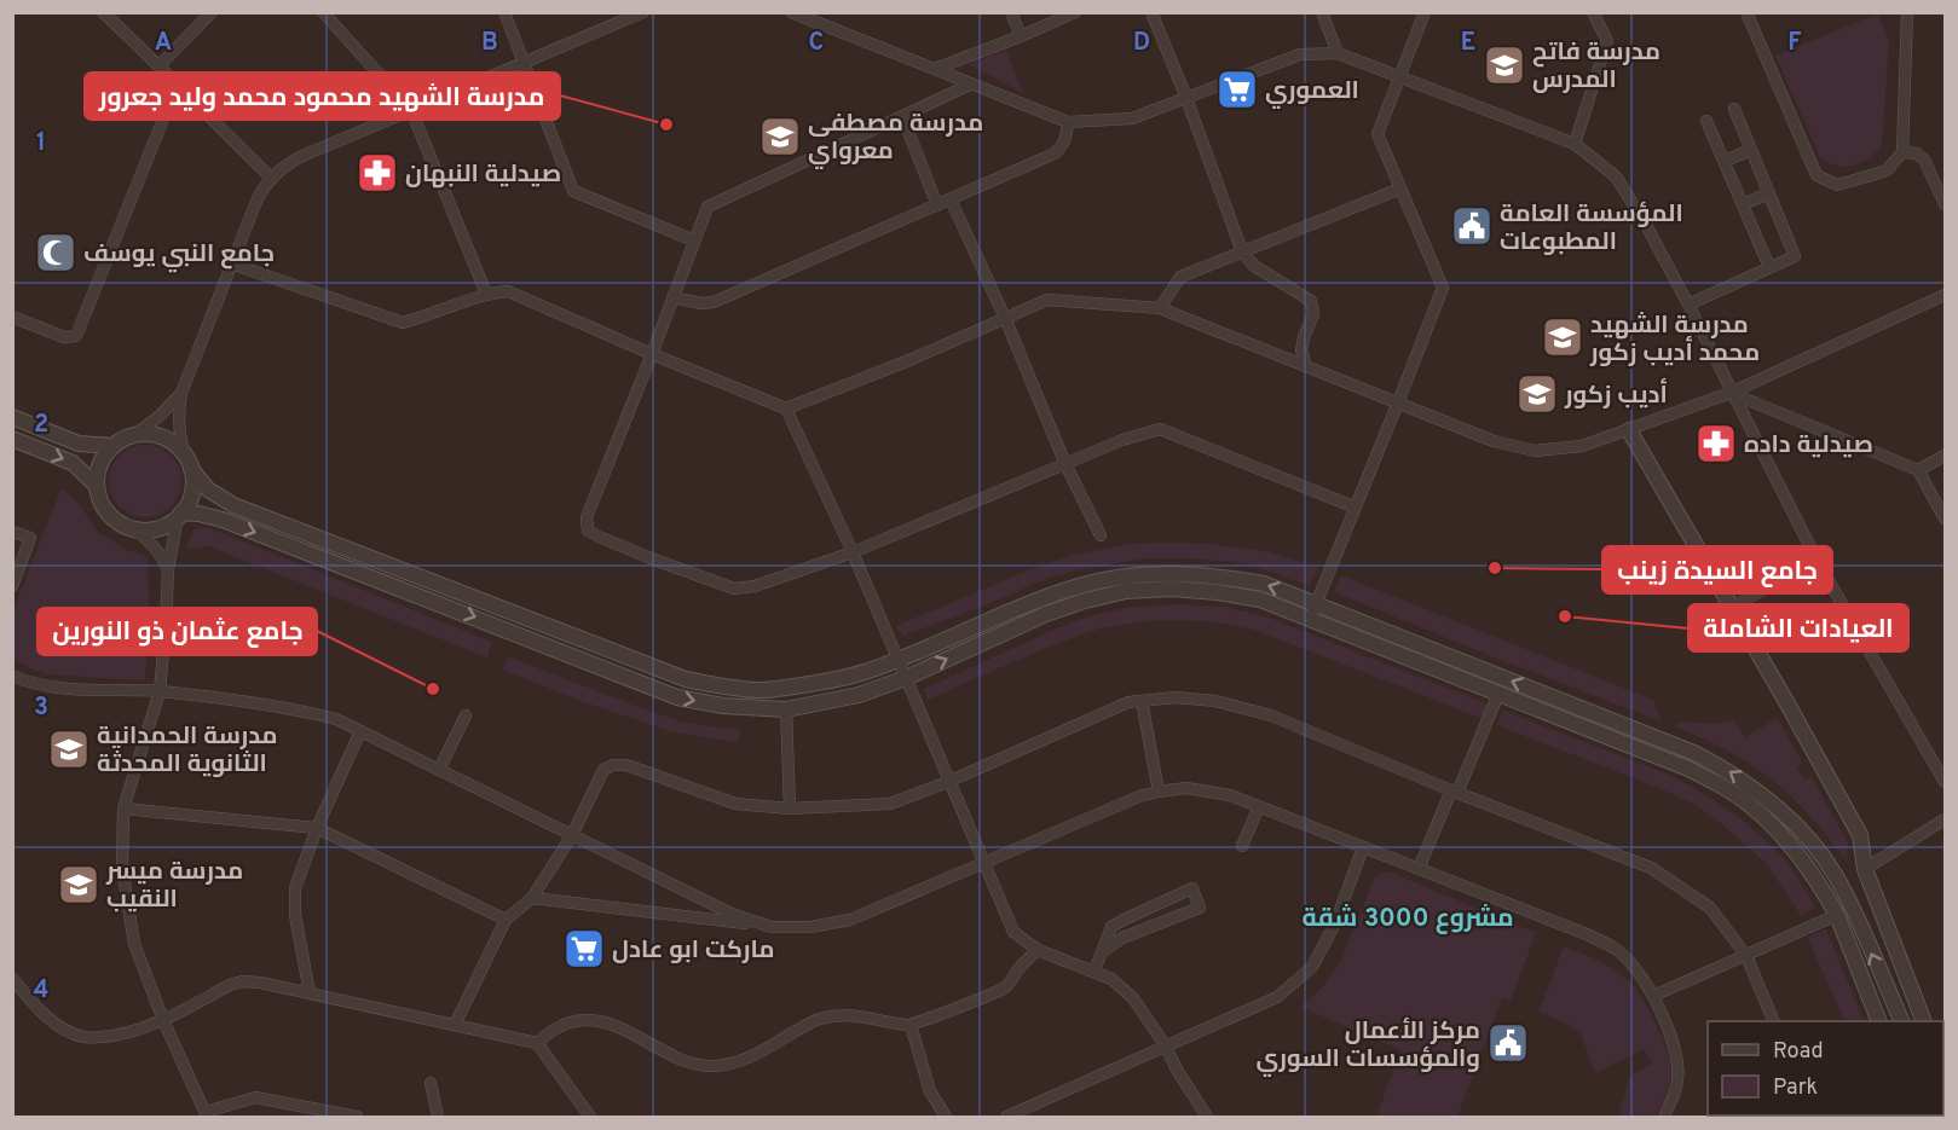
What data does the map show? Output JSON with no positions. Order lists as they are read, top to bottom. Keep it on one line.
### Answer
{"districts":["مشروع 3000 شقة"],"places":{"school or university":["مدرسة فاتح المدرس","مدرسة مصطفى معرواي","مدرسة الشهيد محمد أديب زكور","أديب زكور","مدرسة الحمدانية الثانوية المحدثة","مدرسة ميسر النقيب"],"supermarket":["العموري","ماركت ابو عادل"],"other":["مدرسة الشهيد محمود محمد وليد جعرور","جامع السيدة زينب","العيادات الشاملة","جامع عثمان ذو النورين"],"pharmacy":["صيدلية النبهان","صيدلية داده"],"public building":["المؤسسة العامة المطبوعات","مركز الأعمال والمؤسسات السوري"],"mosque":["جامع النبي يوسف"]},"legend":["Road","Park"],"grid":{"columns":["A","B","C","D","E","F"],"rows":["1","2","3","4"]}}
